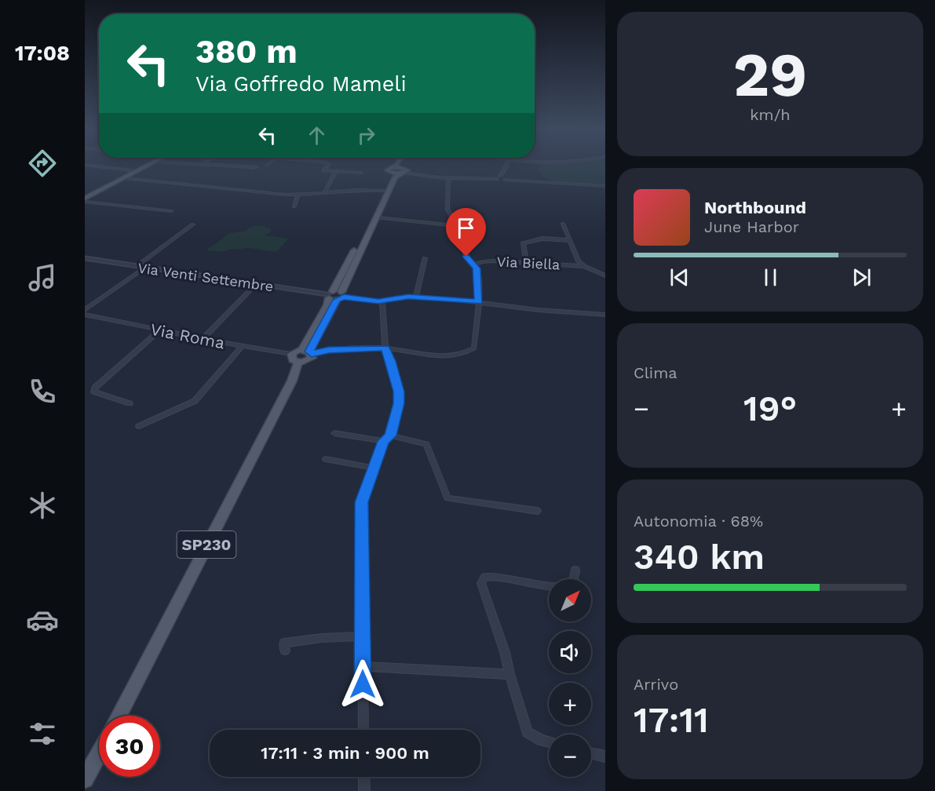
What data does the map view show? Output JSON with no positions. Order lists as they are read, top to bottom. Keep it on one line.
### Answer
{"streets":{"main road":["SP230"],"street":["Via Biella","Via Venti Settembre","Via Roma"]},"crossings":[["Via Biella","Via Roma"],["Via Biella","SP230"],["Via Venti Settembre","SP230"],["Via Roma","SP230"]],"north":"top right","page":{"tabs":"17:08","tile":[["29","km/h"],"Clima",["Autonomia · 68%","340 km"],["Arrivo","17:11"]],"turn":["380 m","Via Goffredo Mameli"],"song":["Northbound","June Harbor"],"heat":["−","19°","+"],"map_buttons":["+","−"],"limit":"30","trip":"17:11 · 3 min · 900 m"}}
